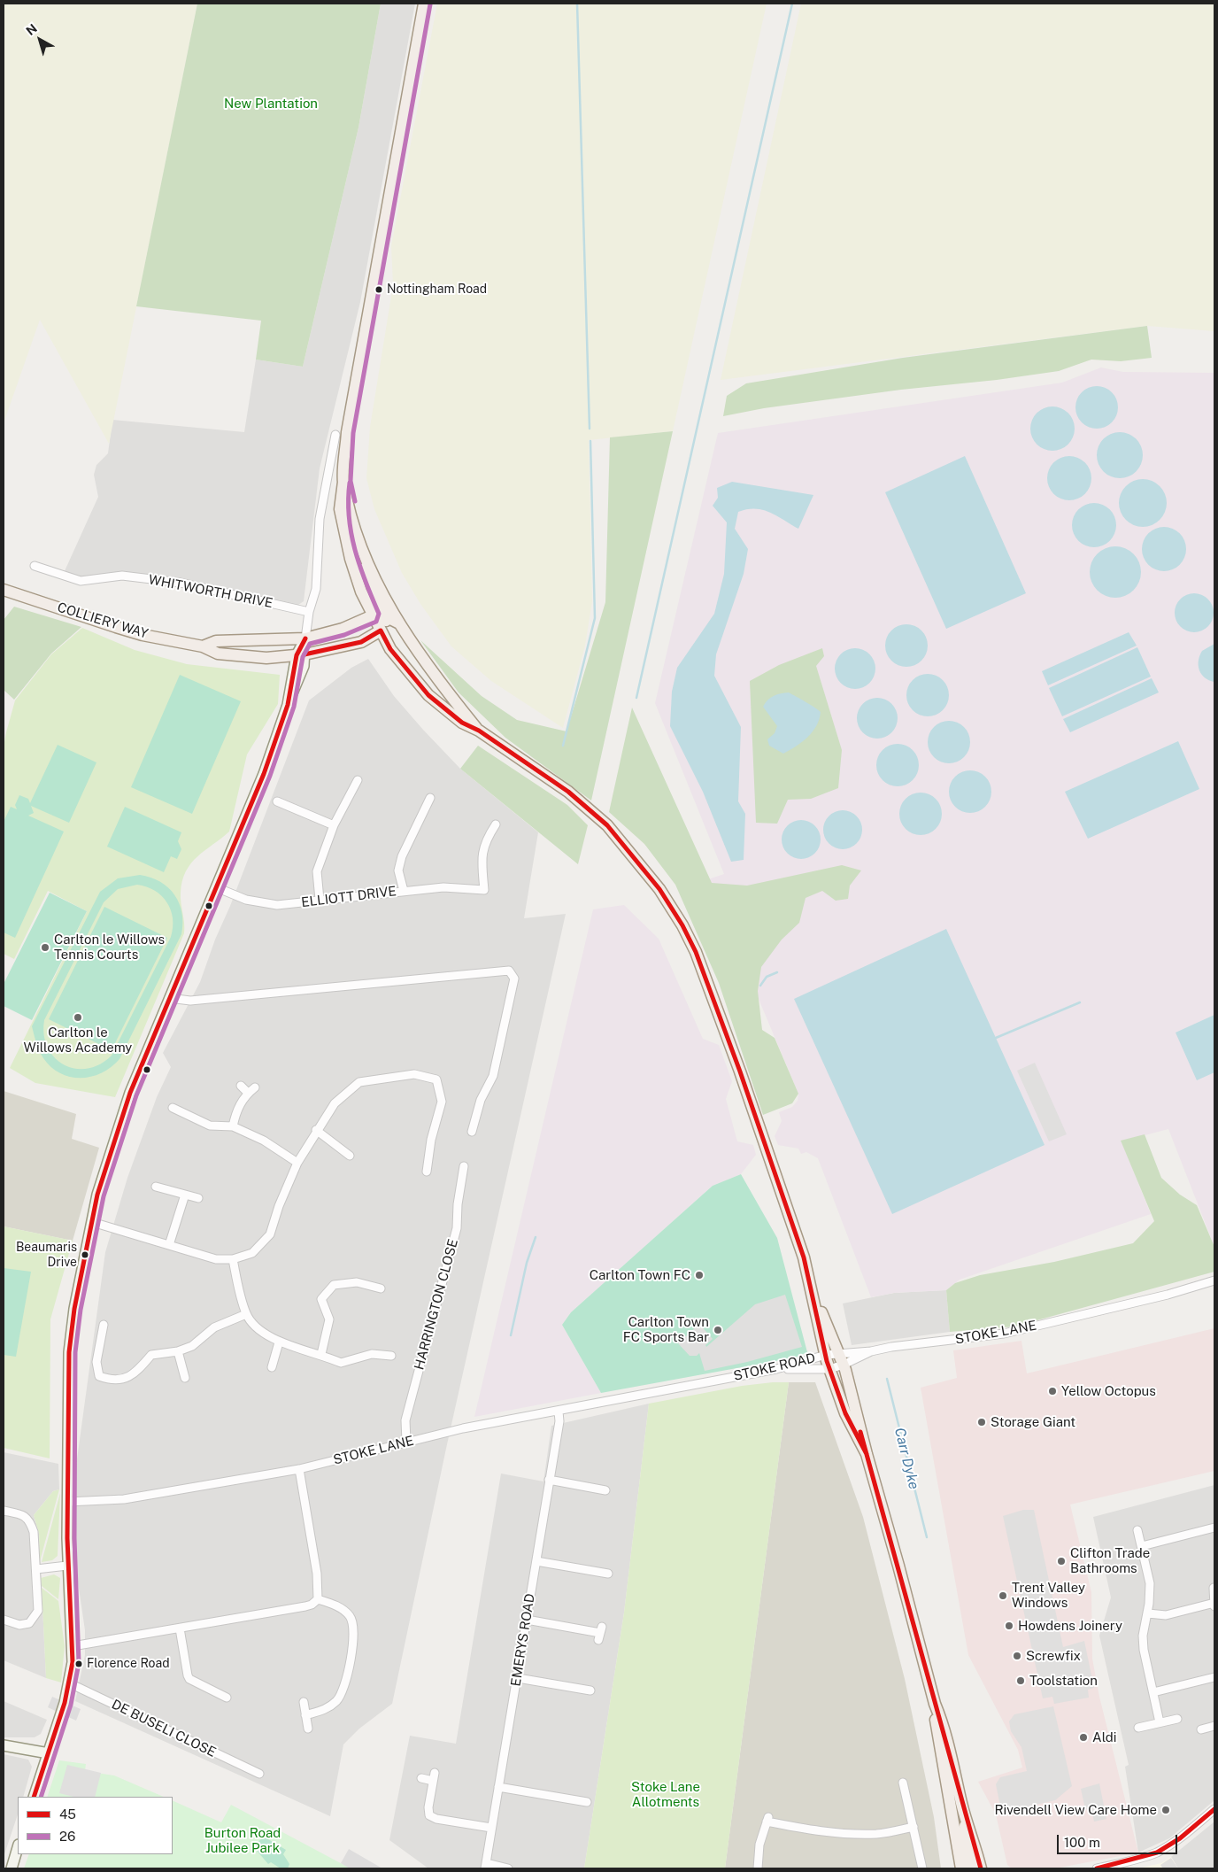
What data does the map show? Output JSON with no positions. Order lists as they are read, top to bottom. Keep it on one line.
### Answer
{"streets":{"main road":["COLLIERY WAY"],"street":["WHITWORTH DRIVE","ELLIOTT DRIVE","HARRINGTON CLOSE","STOKE LANE","STOKE ROAD","EMERYS ROAD","DE BUSELI CLOSE"]},"crossings":[["HARRINGTON CLOSE","STOKE LANE"],["STOKE LANE","STOKE ROAD"],["STOKE LANE","EMERYS ROAD"]],"water":["Carr Dyke"],"parks":["New Plantation","Stoke Lane Allotments","Burton Road Jubilee Park"],"places":["Nottingham Road","Carlton le Willows Tennis Courts","Carlton le Willows Academy","Beaumaris Drive","Carlton Town FC","Carlton Town FC Sports Bar","Yellow Octopus","Storage Giant","Clifton Trade Bathrooms","Trent Valley Windows","Howdens Joinery","Screwfix","Florence Road","Toolstation","Aldi","Rivendell View Care Home"],"lines":["transit line 26","transit line 45"],"legend":["45","26"],"scale_bar":"100 m","north":"top left"}
